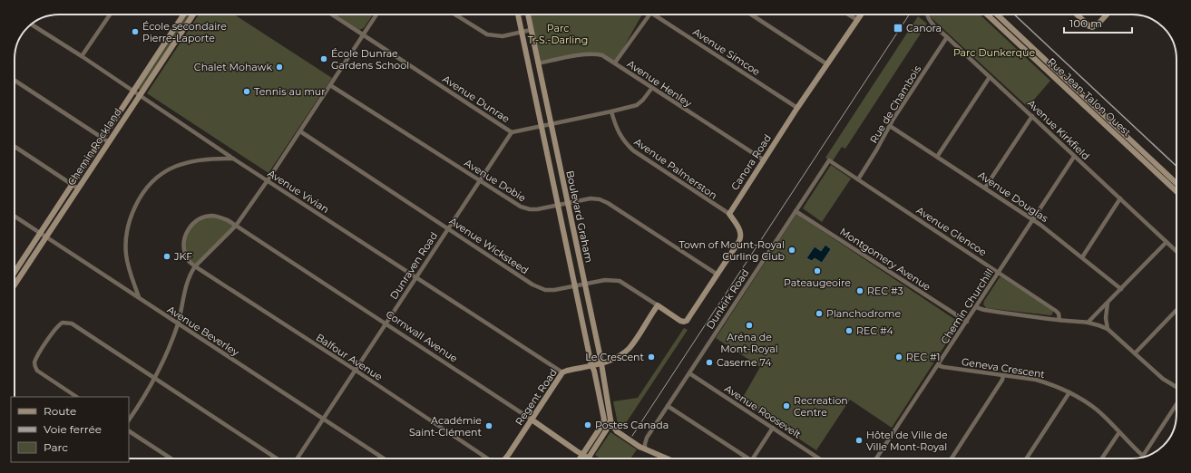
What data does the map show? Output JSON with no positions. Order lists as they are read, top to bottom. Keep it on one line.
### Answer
{"streets":{"street":["Avenue Simcoe","Avenue Henley","Rue Jean-Talon Ouest","Avenue Dunrae","Rue de Chambois","Avenue Kirkfield","Chemin Rockland","Canora Road","Avenue Palmerston","Avenue Dobie","Avenue Vivian","Avenue Douglas","Boulevard Graham","Avenue Glencoe","Avenue Wicksteed","Montgomery Avenue","Dunraven Road","Dunkirk Road","Chemin Churchill","Avenue Beverley","Cornwall Avenue","Balfour Avenue","Geneva Crescent","Regent Road","Avenue Roosevelt"]},"crossings":[["Avenue Simcoe","Canora Road"],["Avenue Henley","Avenue Dunrae"],["Avenue Henley","Canora Road"],["Avenue Henley","Boulevard Graham"],["Avenue Dunrae","Avenue Palmerston"],["Avenue Dunrae","Boulevard Graham"],["Avenue Dunrae","Dunraven Road"],["Rue de Chambois","Avenue Kirkfield"],["Rue de Chambois","Avenue Douglas"],["Rue de Chambois","Avenue Glencoe"],["Avenue Kirkfield","Chemin Churchill"],["Chemin Rockland","Avenue Vivian"],["Chemin Rockland","Avenue Beverley"],["Canora Road","Avenue Palmerston"],["Avenue Dobie","Boulevard Graham"],["Avenue Dobie","Avenue Wicksteed"],["Avenue Dobie","Dunraven Road"],["Avenue Vivian","Dunraven Road"],["Avenue Vivian","Regent Road"],["Avenue Douglas","Chemin Churchill"],["Boulevard Graham","Avenue Wicksteed"],["Boulevard Graham","Regent Road"],["Avenue Glencoe","Dunkirk Road"],["Avenue Glencoe","Chemin Churchill"],["Avenue Wicksteed","Dunraven Road"],["Avenue Wicksteed","Regent Road"],["Montgomery Avenue","Dunkirk Road"],["Montgomery Avenue","Chemin Churchill"],["Dunraven Road","Avenue Beverley"],["Dunraven Road","Cornwall Avenue"],["Dunraven Road","Balfour Avenue"],["Dunkirk Road","Avenue Roosevelt"],["Chemin Churchill","Geneva Crescent"],["Cornwall Avenue","Balfour Avenue"],["Cornwall Avenue","Regent Road"]],"parks":["Parc T.-S.-Darling","Parc Dunkerque"],"places":{"transit":["Canora"],"other":["École secondaire Pierre-Laporte","École Dunrae Gardens School","Chalet Mohawk","Tennis au mur","Town of Mount-Royal Curling Club","JKF","Pateaugeoire","REC #3","Planchodrome","Aréna de Mont-Royal","REC #4","Le Crescent","REC #1","Caserne 74","Recreation Centre","Postes Canada","Académie Saint-Clément","Hôtel de Ville de Ville Mont-Royal"]},"legend":["Route","Voie ferrée","Parc"],"scale_bar":"100 m"}
